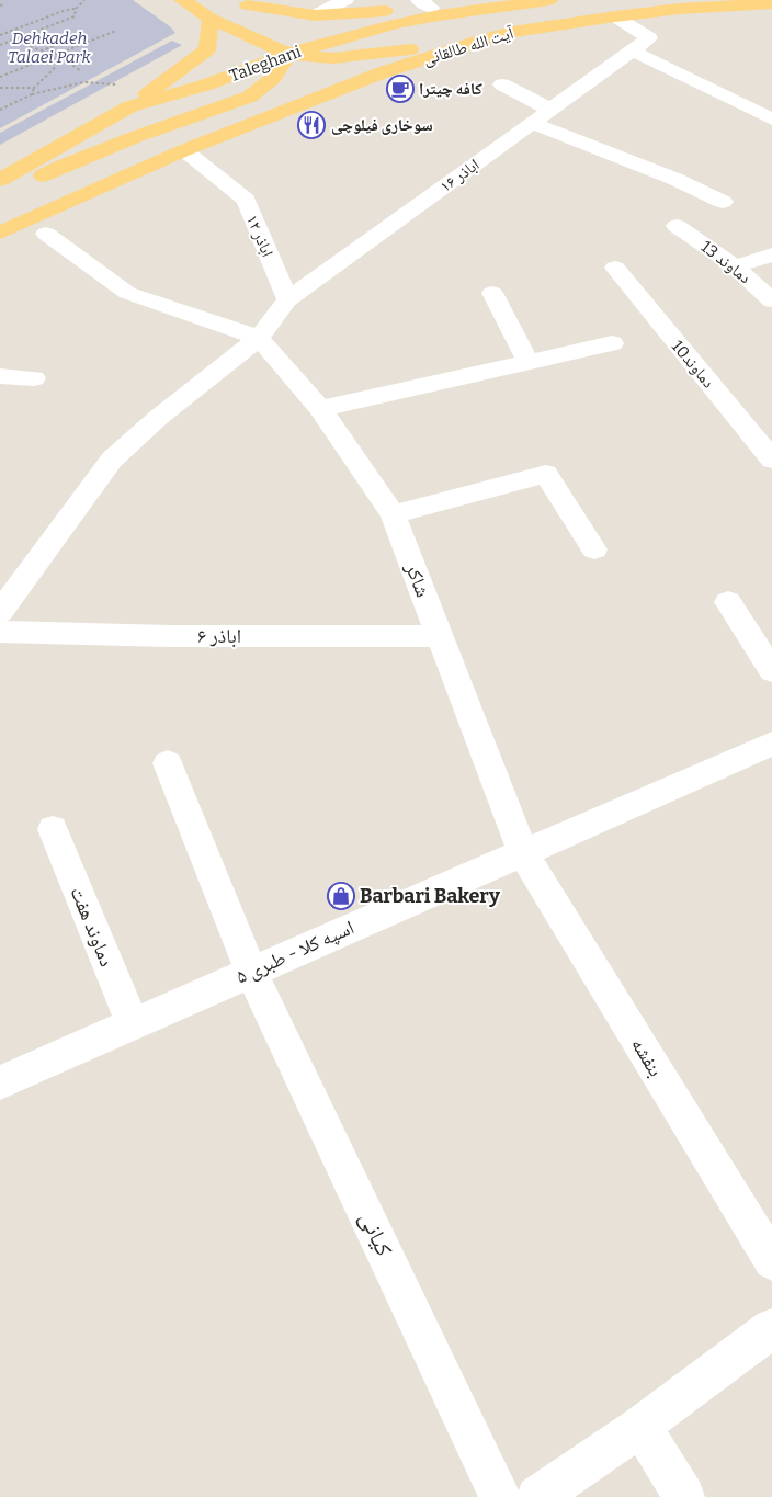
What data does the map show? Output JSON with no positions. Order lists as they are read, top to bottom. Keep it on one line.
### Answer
{"streets":{"main road":["آیت الله طالقانی","Taleghani"],"street":["اباذر ۱۶","اباذر ۱۲","دماوند 13","دماوند10","شاکر","اباذر ۶","دماوند هفت","اسپه کلا - طبری ۵","بنفشه","کیانی"]},"crossings":[["آیت الله طالقانی","اباذر ۱۶"],["آیت الله طالقانی","اباذر ۱۲"],["اباذر ۱۶","اباذر ۱۲"],["شاکر","اباذر ۶"],["شاکر","اسپه کلا - طبری ۵"],["شاکر","بنفشه"],["دماوند هفت","اسپه کلا - طبری ۵"],["اسپه کلا - طبری ۵","بنفشه"],["اسپه کلا - طبری ۵","کیانی"]],"parks":["Dehkadeh Talaei Park"],"places":{"cafe":["کافه چیترا"],"restaurant":["سوخاری فیلوچی"],"shop":["Barbari Bakery"]}}
